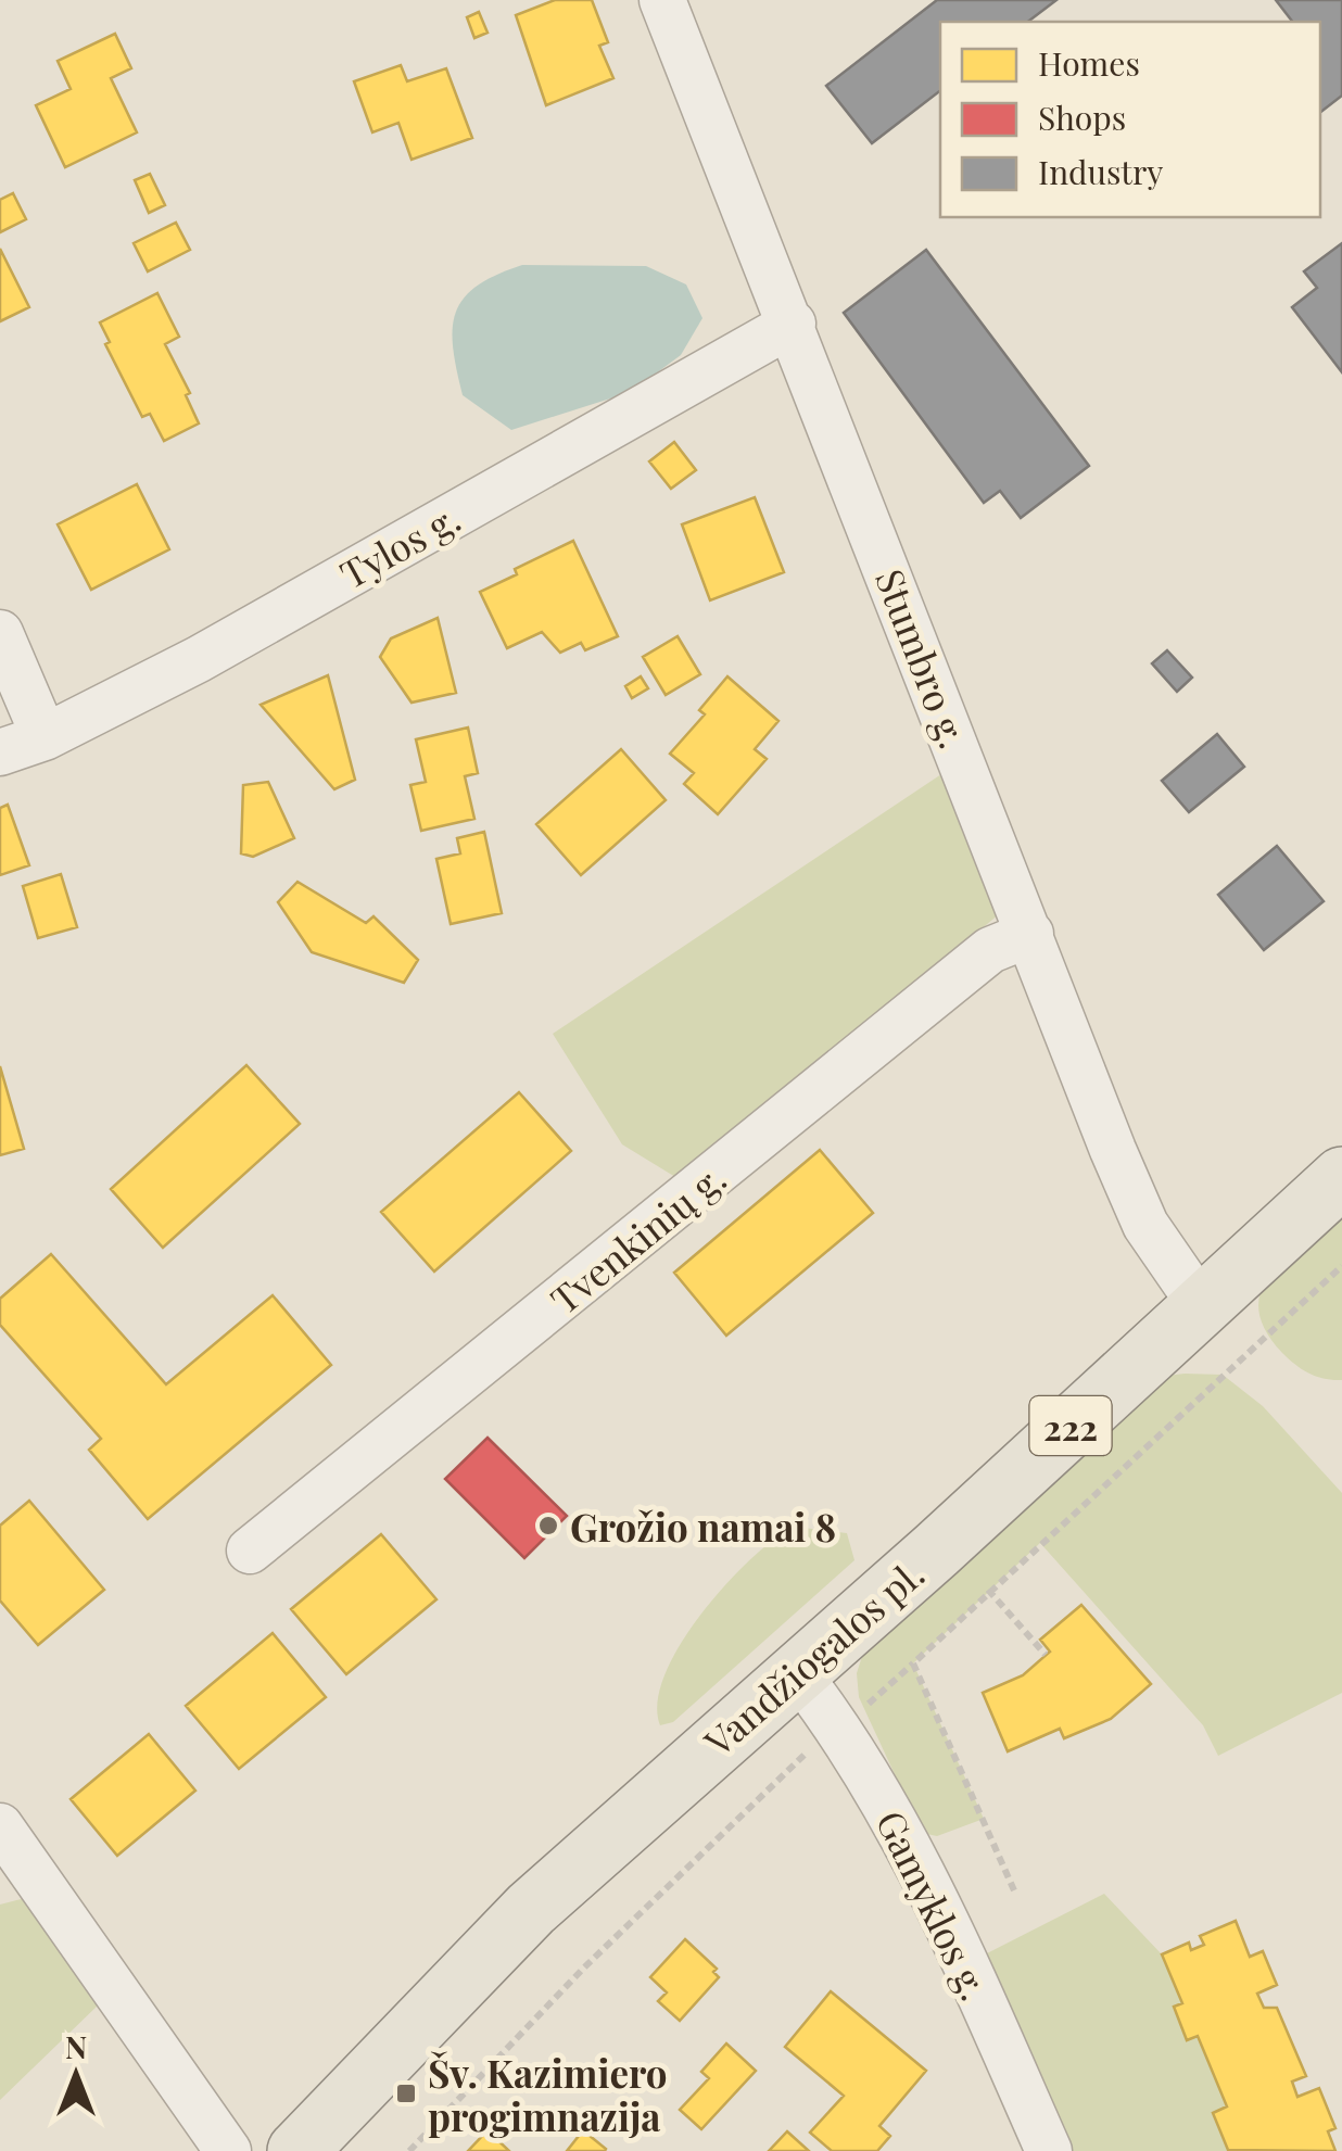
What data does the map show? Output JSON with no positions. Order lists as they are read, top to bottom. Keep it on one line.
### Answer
{"streets":{"main road":["222","Vandžiogalos pl."],"street":["Tylos g.","Stumbro g.","Tvenkinių g.","Gamyklos g."]},"crossings":[["Tylos g.","Stumbro g."],["Stumbro g.","Tvenkinių g."],["Stumbro g.","Vandžiogalos pl."],["Vandžiogalos pl.","Gamyklos g."]],"places":{"other":["Grožio namai 8"],"transit":["Šv. Kazimiero progimnazija"]},"legend":["Homes","Shops","Industry"],"north":"top"}
